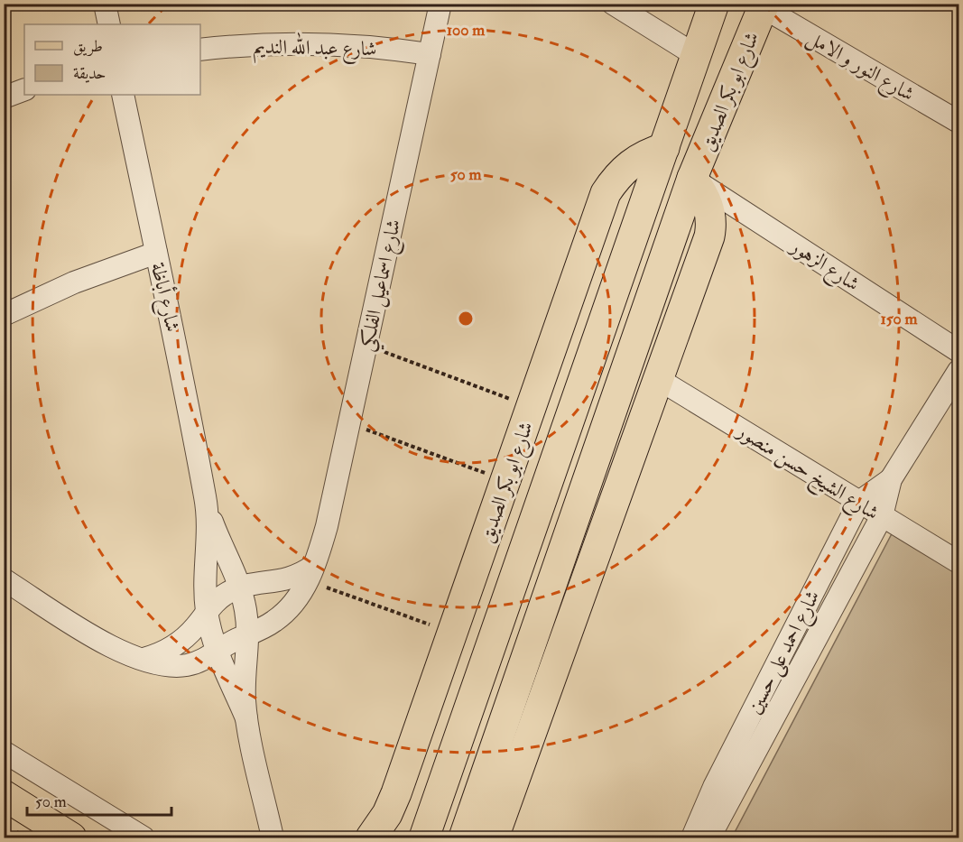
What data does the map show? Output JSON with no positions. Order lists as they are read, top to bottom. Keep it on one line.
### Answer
{"streets":{"main road":["شارع ابو بكر الصديق"],"street":["شارع عبد الله النديم","شارع النور و الامل","شارع الزهور","شارع اسماعيل الفلكي","شارع أباظة","شارع الشيخ حسن منصور","شارع احمد على حسين"]},"crossings":[["شارع عبد الله النديم","شارع اسماعيل الفلكي"],["شارع النور و الامل","شارع ابو بكر الصديق"],["شارع ابو بكر الصديق","شارع الزهور"],["شارع اسماعيل الفلكي","شارع أباظة"],["شارع الشيخ حسن منصور","شارع احمد على حسين"]],"legend":["طريق","حديقة"],"scale_bar":"50 m","rings":["100 m","50 m","150 m"]}
